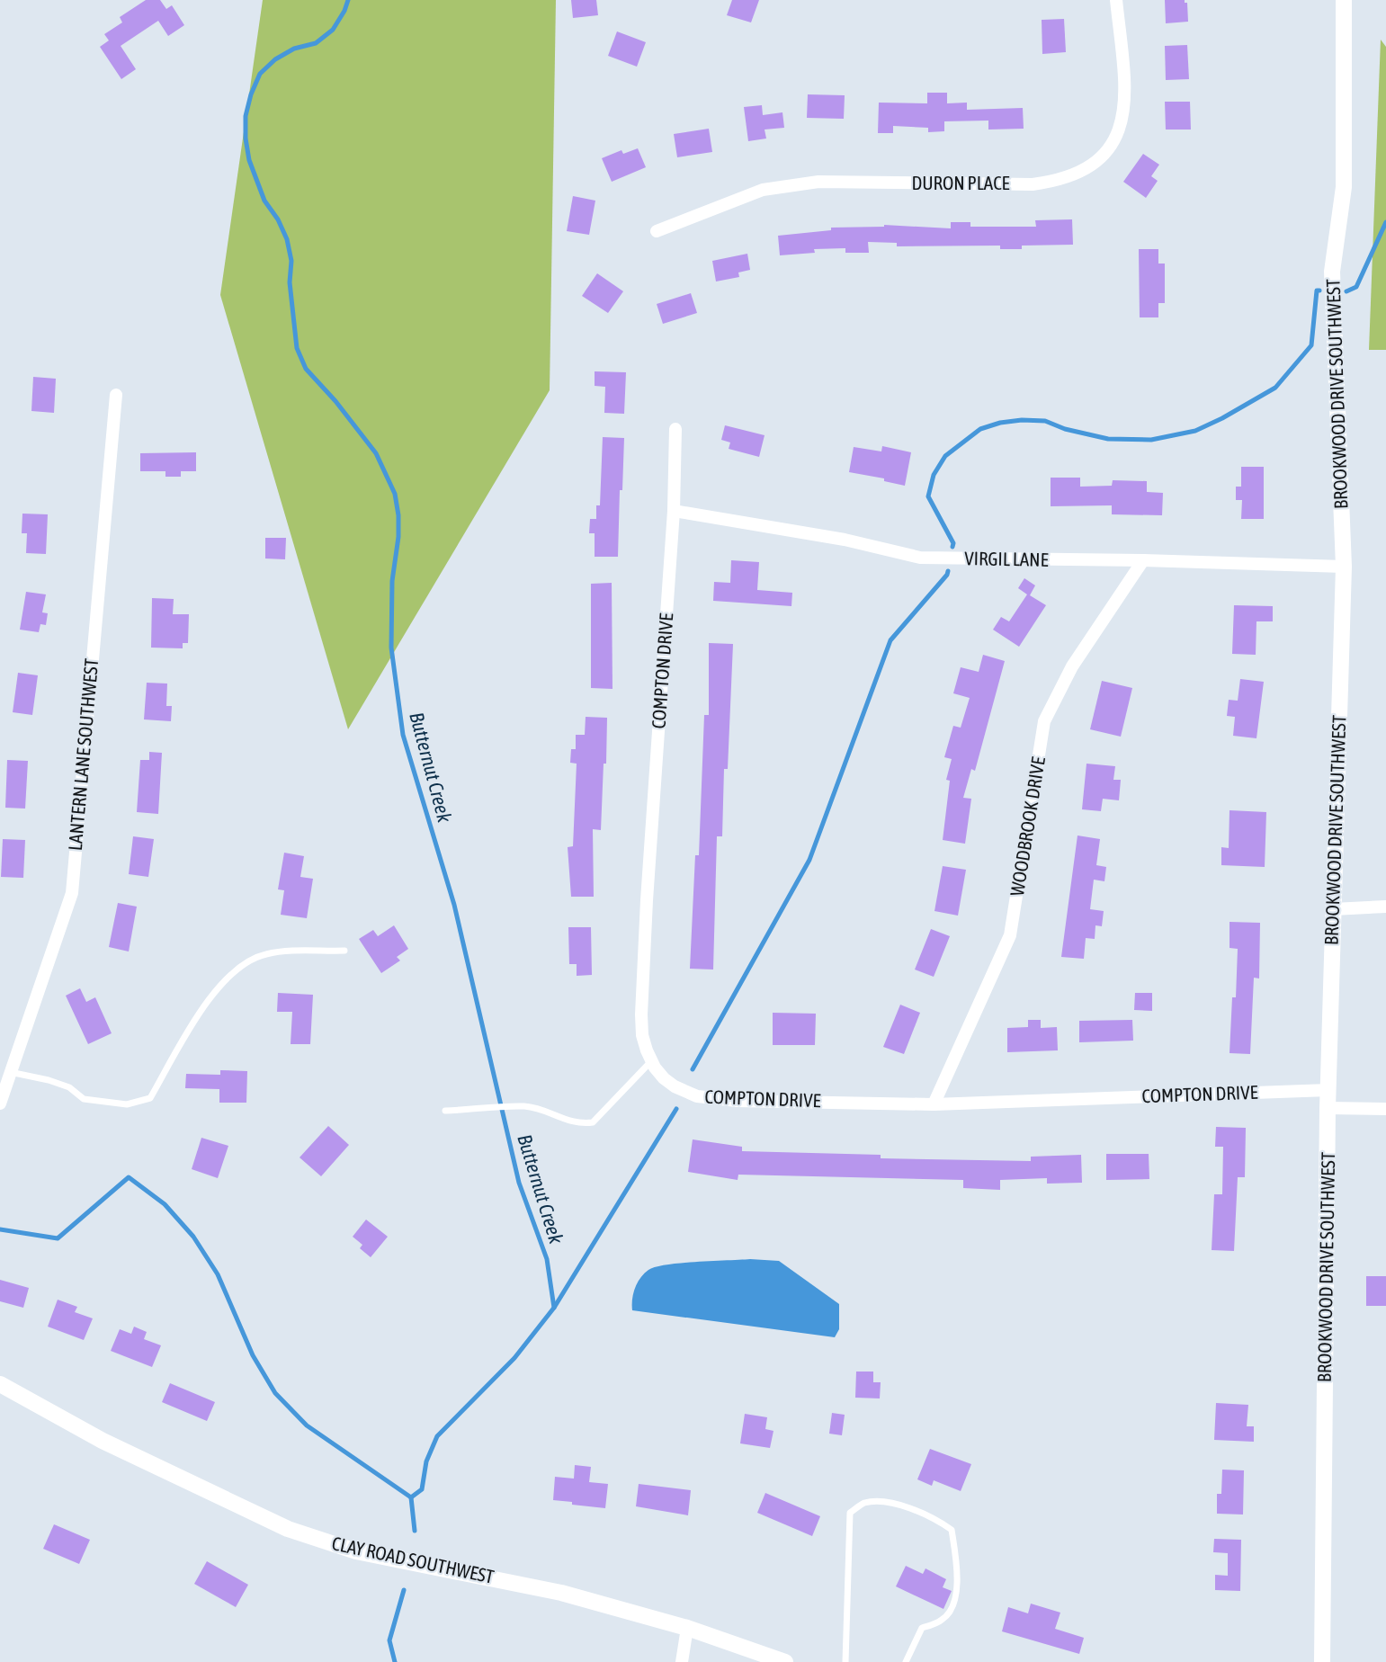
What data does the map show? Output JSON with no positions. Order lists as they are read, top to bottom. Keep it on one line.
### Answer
{"streets":{"street":["DURON PLACE","BROOKWOOD DRIVE SOUTHWEST","VIRGIL LANE","COMPTON DRIVE","LANTERN LANE SOUTHWEST","WOODBROOK DRIVE","CLAY ROAD SOUTHWEST"]},"crossings":[["BROOKWOOD DRIVE SOUTHWEST","VIRGIL LANE"],["BROOKWOOD DRIVE SOUTHWEST","COMPTON DRIVE"],["VIRGIL LANE","COMPTON DRIVE"],["VIRGIL LANE","WOODBROOK DRIVE"],["COMPTON DRIVE","WOODBROOK DRIVE"]],"water":["Butternut Creek"]}
